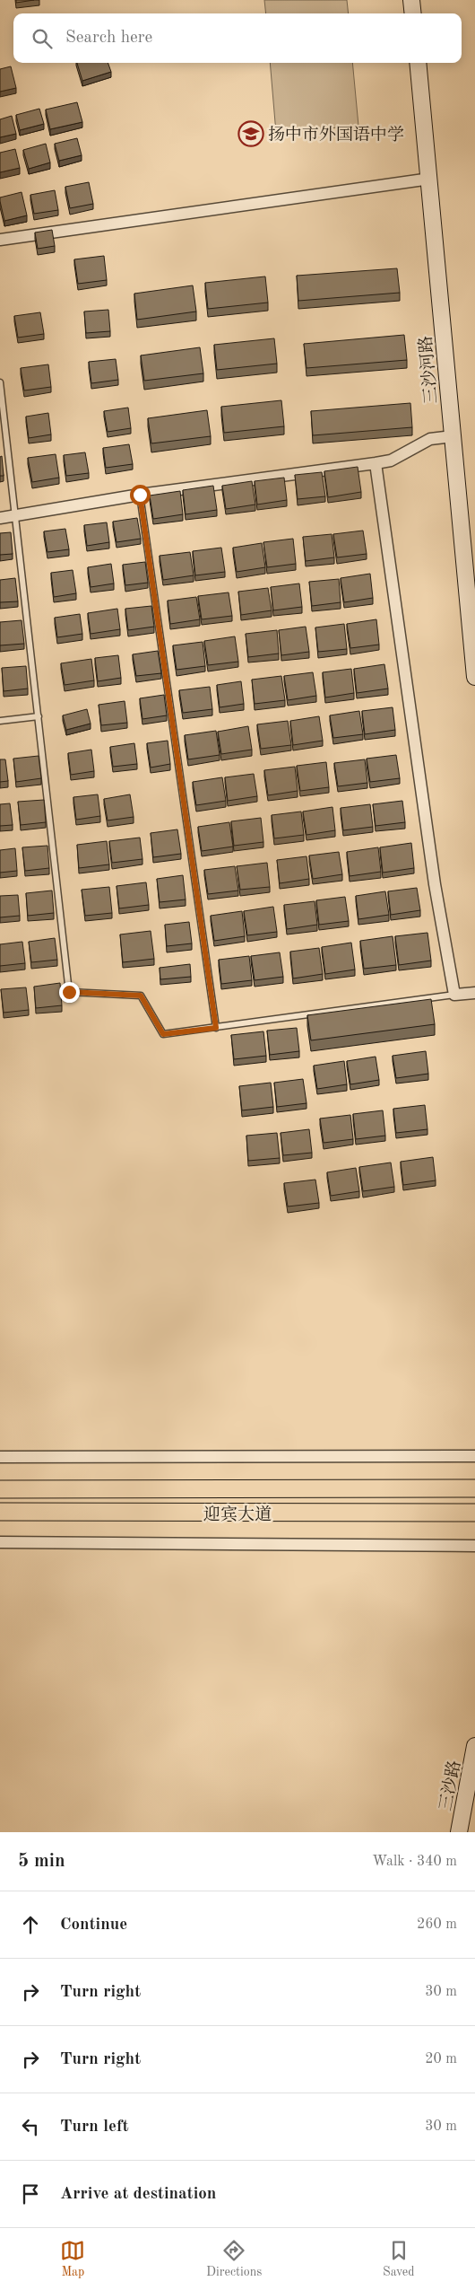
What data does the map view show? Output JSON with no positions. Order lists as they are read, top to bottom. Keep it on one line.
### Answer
{"streets":{"main road":["迎宾大道"],"street":["三沙河路","三沙路"]},"places":{"school or university":["扬中市外国语中学"]},"page":{"search":"Search here","heading":["5 min","Walk · 340 m"],"list":[["Continue","260 m"],["Turn right","30 m"],["Turn right","20 m"],["Turn left","30 m"],"Arrive at destination"],"nav":["Map","Directions","Saved"]}}
